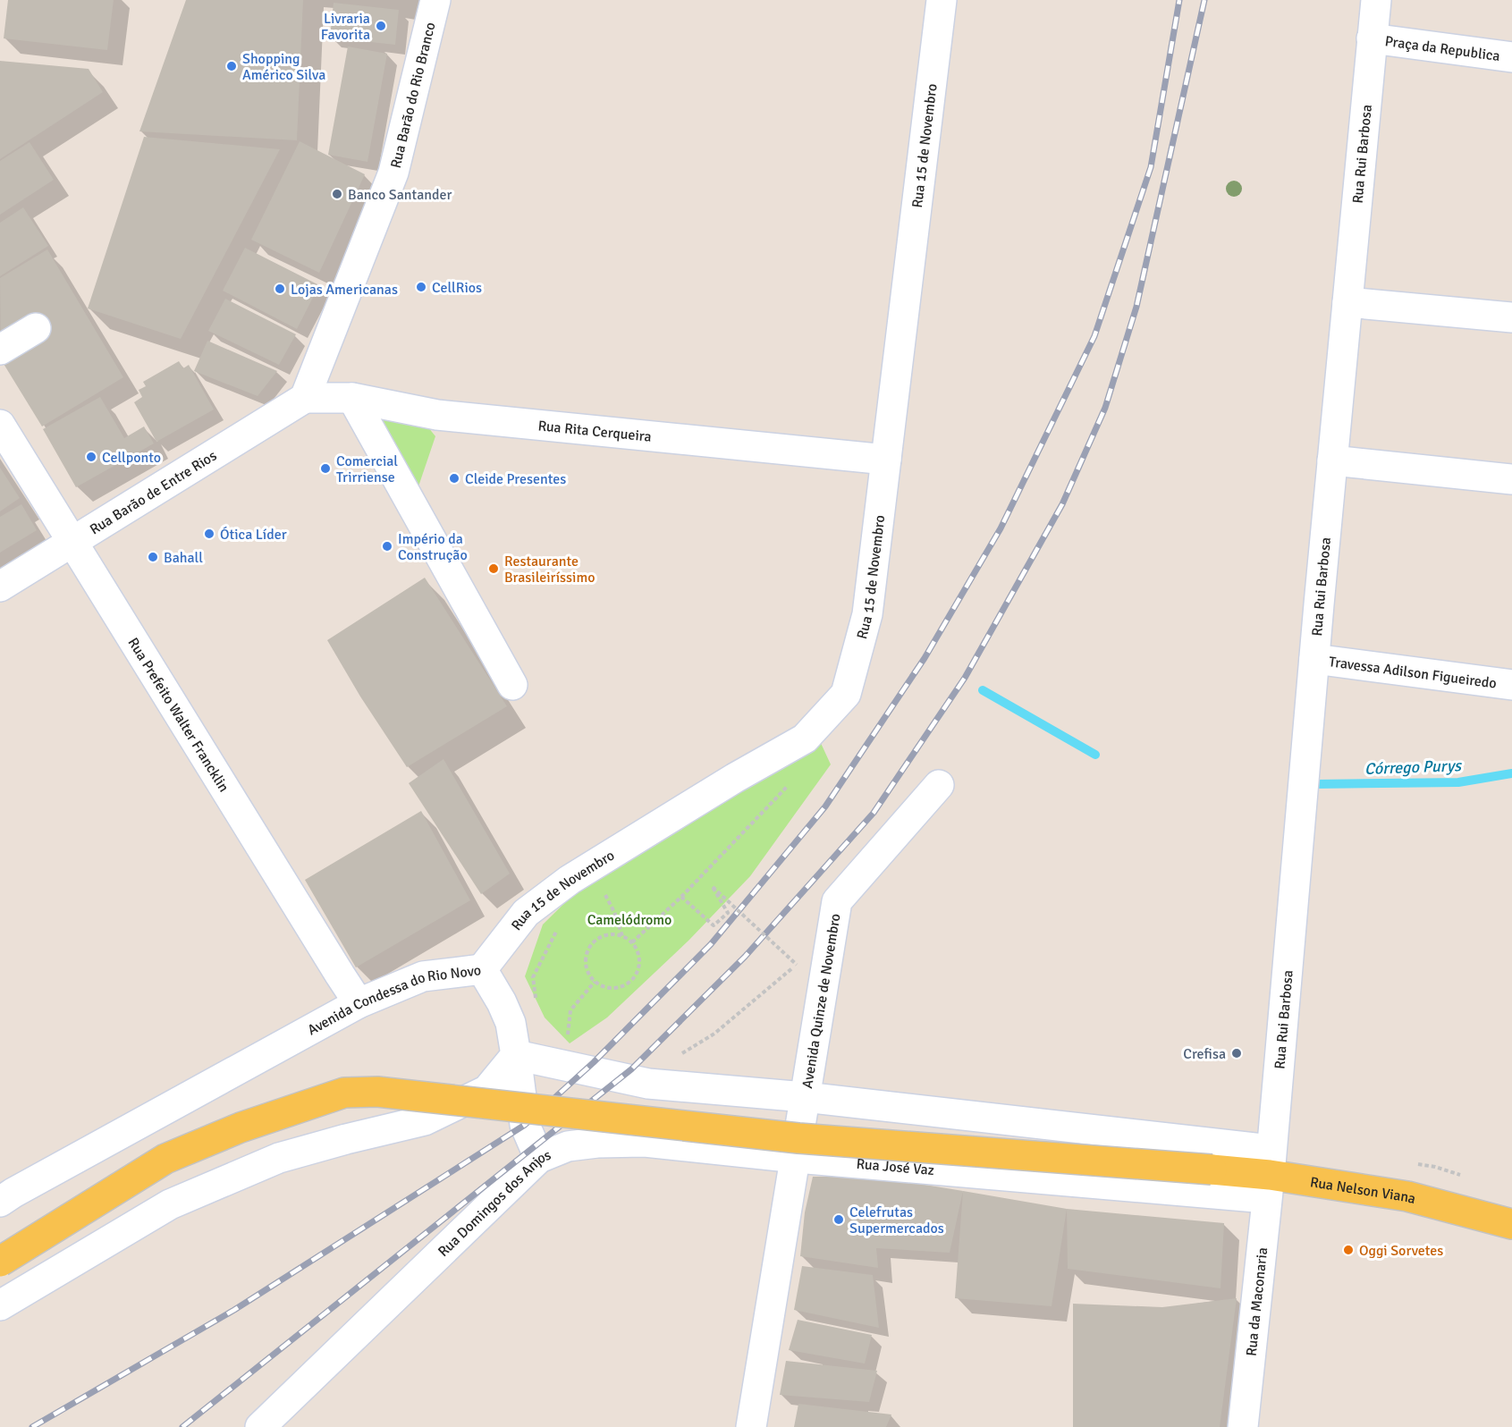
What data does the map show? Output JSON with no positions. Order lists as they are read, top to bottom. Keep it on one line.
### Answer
{"streets":{"main road":["Rua Nelson Viana"],"street":["Praça da Republica","Rua Barão do Rio Branco","Rua 15 de Novembro","Rua Rui Barbosa","Rua Rita Cerqueira","Rua Barão de Entre Rios","Travessa Adilson Figueiredo","Rua Prefeito Walter Francklin","Avenida Quinze de Novembro","Avenida Condessa do Rio Novo","Rua José Vaz","Rua Domingos dos Anjos","Rua da Maconaria"]},"crossings":[["Praça da Republica","Rua Rui Barbosa"],["Rua Barão do Rio Branco","Rua Rita Cerqueira"],["Rua Barão do Rio Branco","Rua Barão de Entre Rios"],["Rua 15 de Novembro","Rua Rita Cerqueira"],["Rua 15 de Novembro","Avenida Condessa do Rio Novo"],["Rua Rui Barbosa","Travessa Adilson Figueiredo"],["Rua Rui Barbosa","Rua José Vaz"],["Rua Rui Barbosa","Rua Nelson Viana"],["Rua Rui Barbosa","Rua da Maconaria"],["Rua Rita Cerqueira","Rua Barão de Entre Rios"],["Rua Barão de Entre Rios","Rua Prefeito Walter Francklin"],["Rua Prefeito Walter Francklin","Avenida Condessa do Rio Novo"],["Avenida Quinze de Novembro","Rua José Vaz"],["Avenida Quinze de Novembro","Rua Domingos dos Anjos"],["Avenida Condessa do Rio Novo","Rua Domingos dos Anjos"],["Rua José Vaz","Rua Nelson Viana"],["Rua José Vaz","Rua Domingos dos Anjos"],["Rua José Vaz","Rua da Maconaria"],["Rua Nelson Viana","Rua da Maconaria"]],"water":["Córrego Purys"],"parks":["Camelódromo"],"places":["Livraria Favorita","Shopping Américo Silva","Banco Santander","CellRios","Lojas Americanas","Cellponto","Comercial Trirriense","Cleide Presentes","Ótica Líder","Império da Construção","Bahall","Restaurante Brasileiríssimo","Crefisa","Celefrutas Supermercados","Oggi Sorvetes"]}
